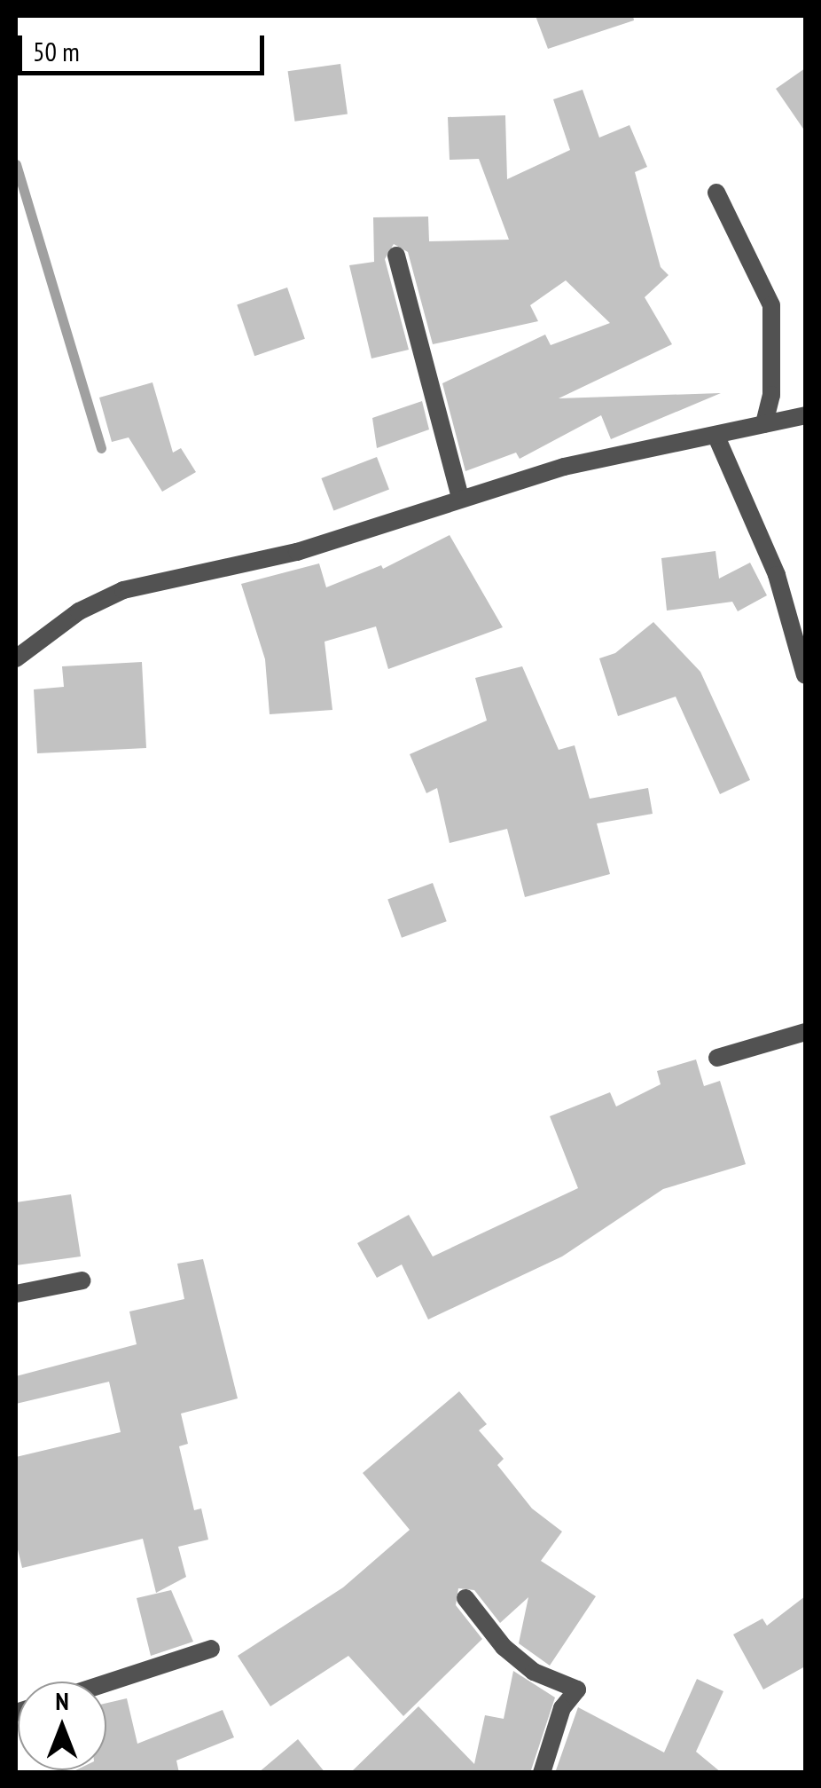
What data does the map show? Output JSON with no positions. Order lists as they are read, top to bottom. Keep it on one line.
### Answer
{"scale_bar":"50 m","north":"top"}
